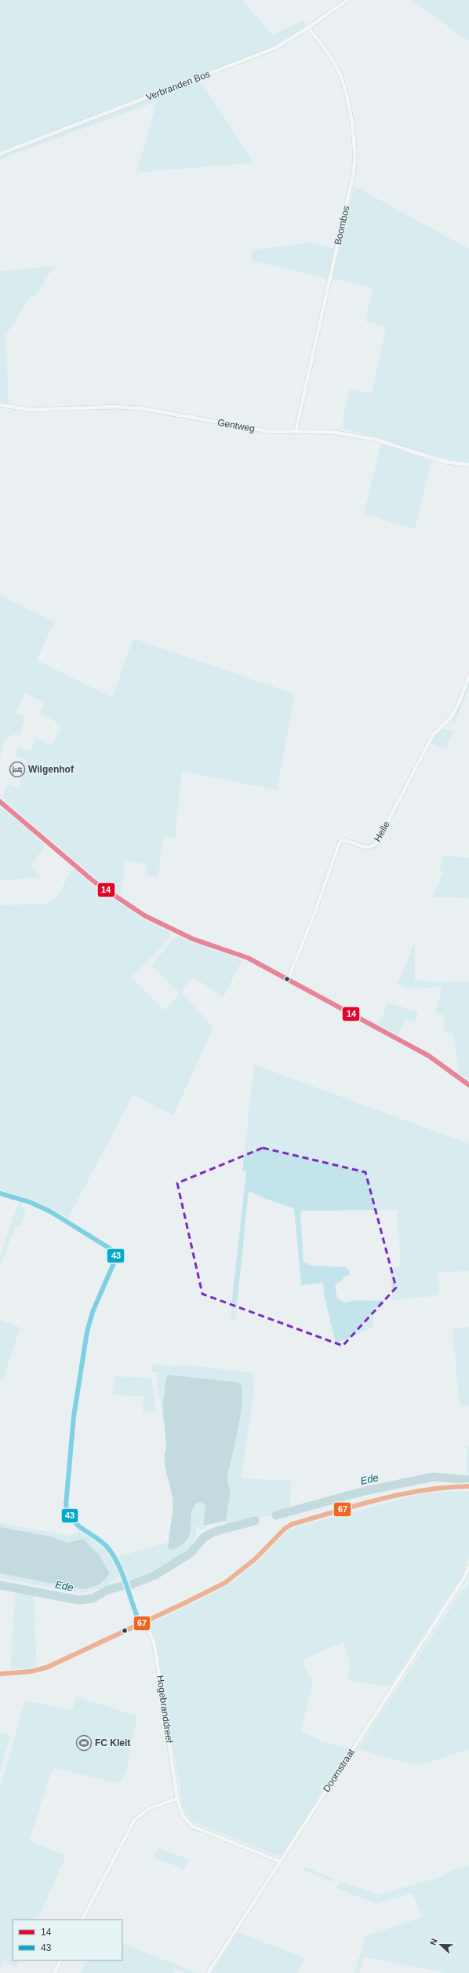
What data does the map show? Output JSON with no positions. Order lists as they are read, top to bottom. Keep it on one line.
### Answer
{"streets":{"street":["Verbranden Bos","Boombos","Gentweg","Helle","Hogebranddreef","Doornstraat"]},"crossings":[["Verbranden Bos","Boombos"],["Boombos","Gentweg"],["Hogebranddreef","Doornstraat"]],"water":["Ede"],"places":{"hotel":["Wilgenhof"],"sports":["FC Kleit"]},"lines":["transit line 14","transit line 43","transit line 67"],"legend":["14","43"],"north":"left"}
